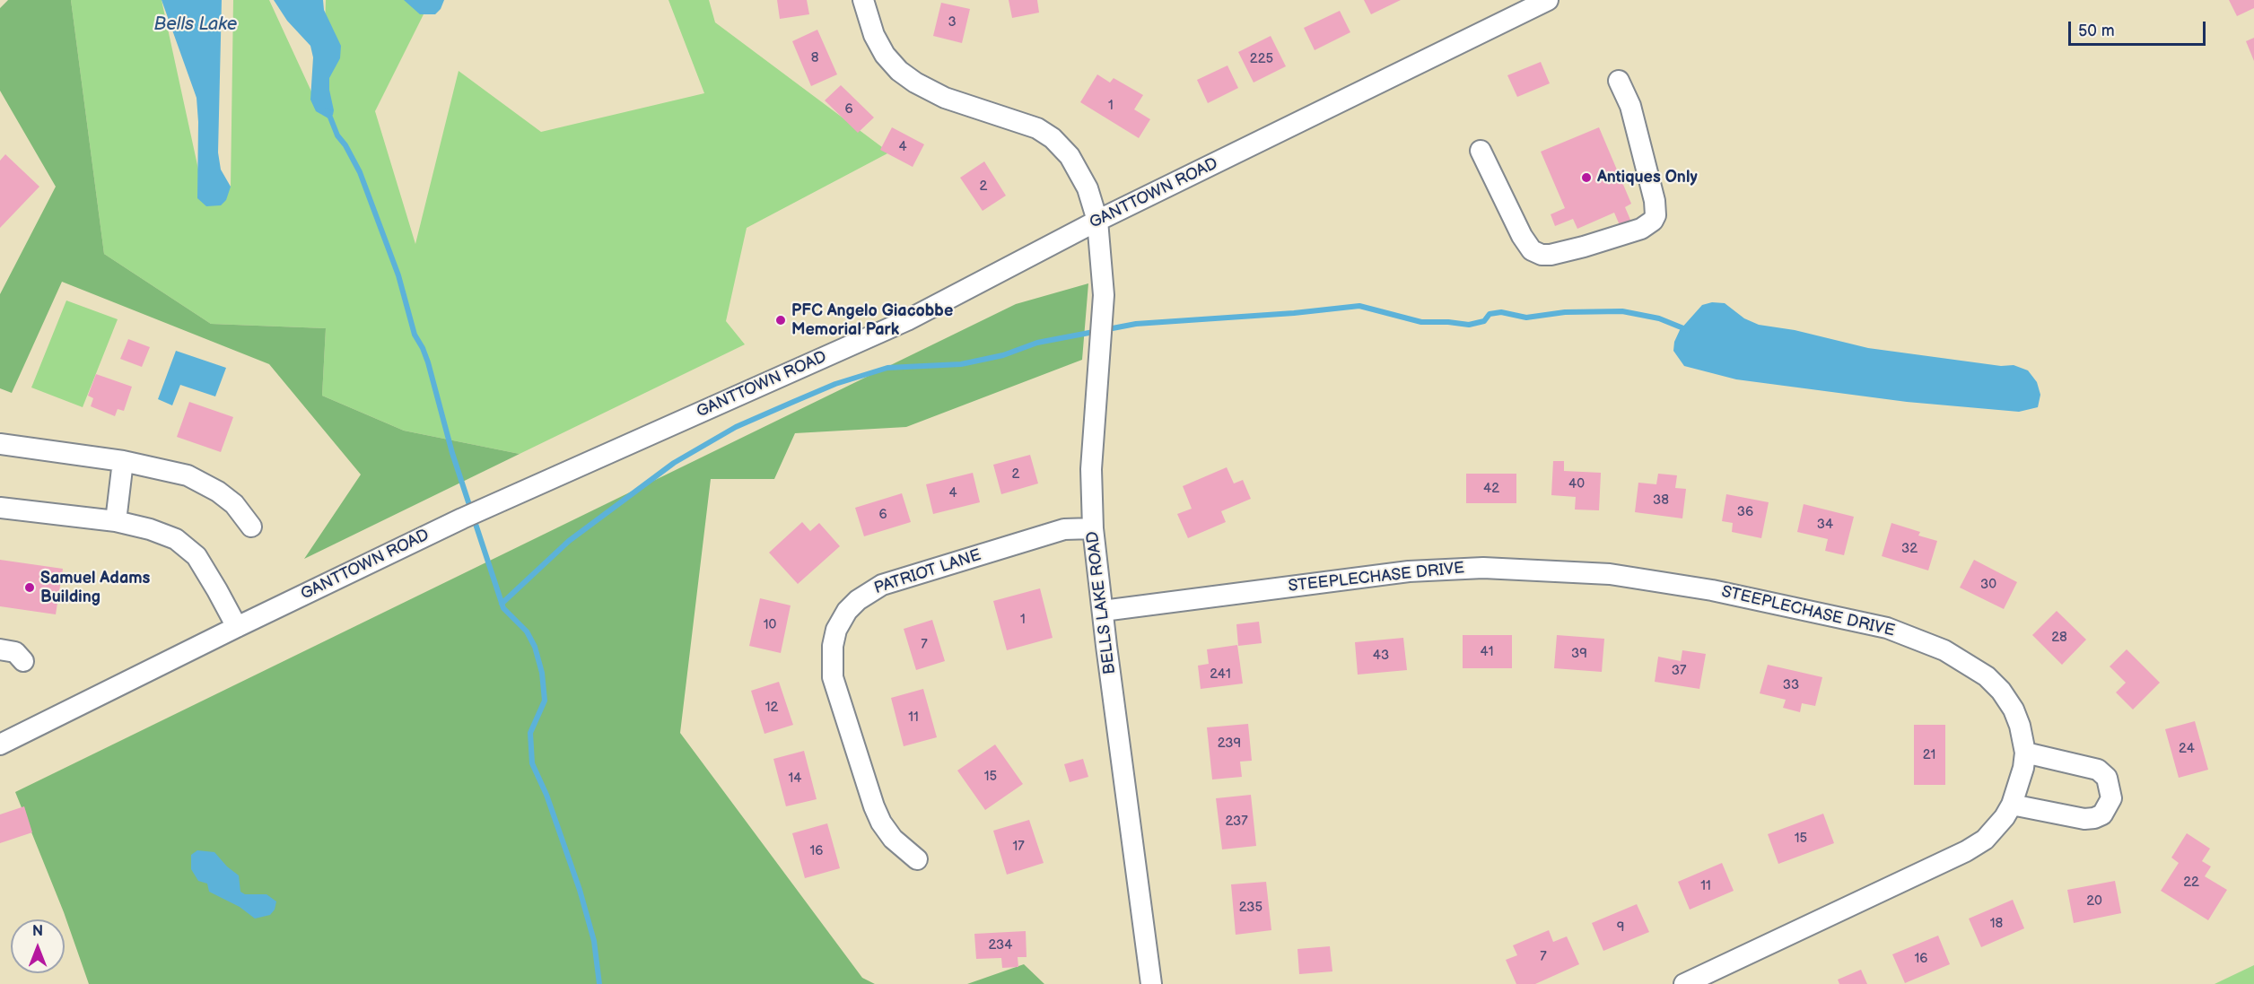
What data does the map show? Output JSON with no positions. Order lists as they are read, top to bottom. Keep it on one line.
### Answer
{"streets":{"street":["GANTTOWN ROAD","PATRIOT LANE","STEEPLECHASE DRIVE","BELLS LAKE ROAD"]},"crossings":[["GANTTOWN ROAD","BELLS LAKE ROAD"],["PATRIOT LANE","BELLS LAKE ROAD"],["STEEPLECHASE DRIVE","BELLS LAKE ROAD"]],"water":["Bells Lake"],"places":["Antiques Only","PFC Angelo Giacobbe Memorial Park","Samuel Adams Building"],"house_numbers":["3","8","225","1","6","4","2","2","40","42","4","38","36","6","34","32","30","1","10","28","7","41","39","43","37","241","33","12","11","239","24","21","15","14","237","15","17","16","22","11","20","235","18","9","234","7","16"],"scale_bar":"50 m","north":"top"}
